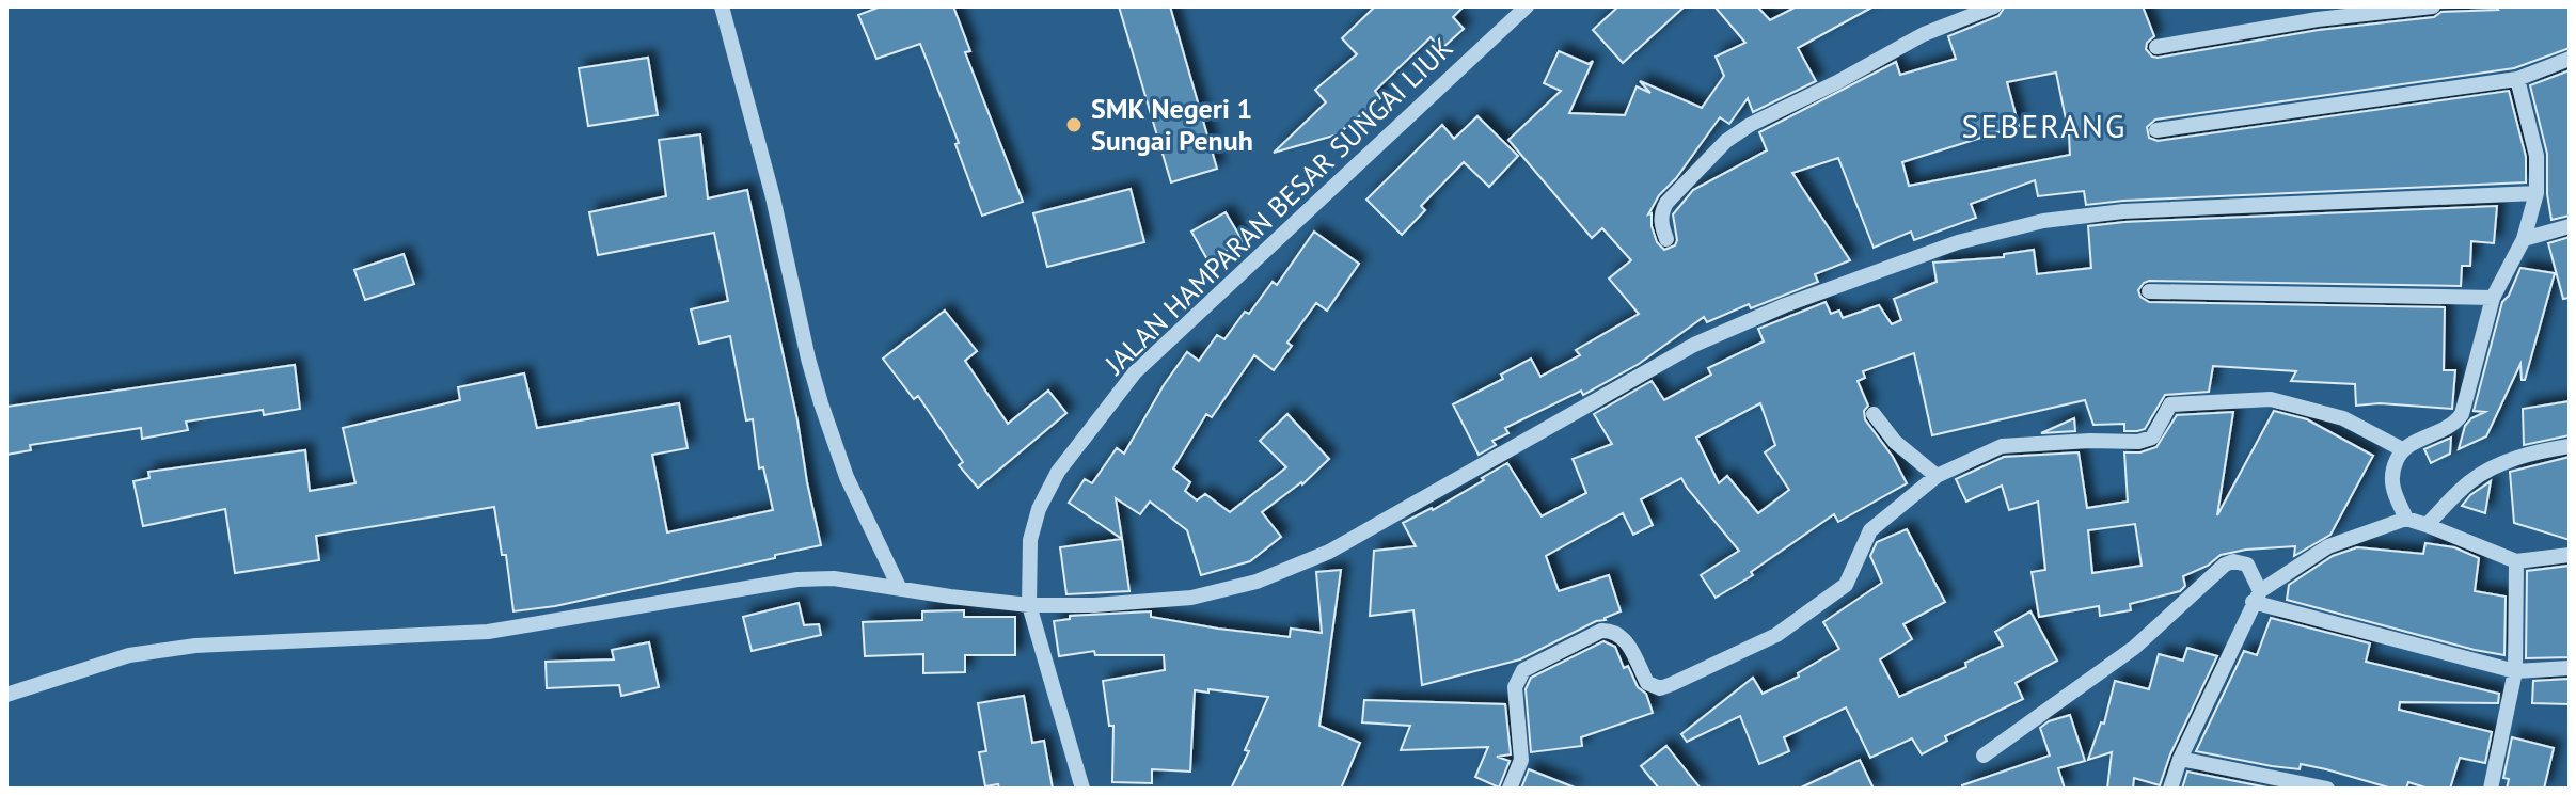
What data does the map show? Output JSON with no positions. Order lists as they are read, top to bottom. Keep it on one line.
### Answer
{"streets":{"street":["JALAN HAMPARAN BESAR SUNGAI LIUK"]},"districts":["SEBERANG"],"places":["SMK Negeri 1 Sungai Penuh"]}
